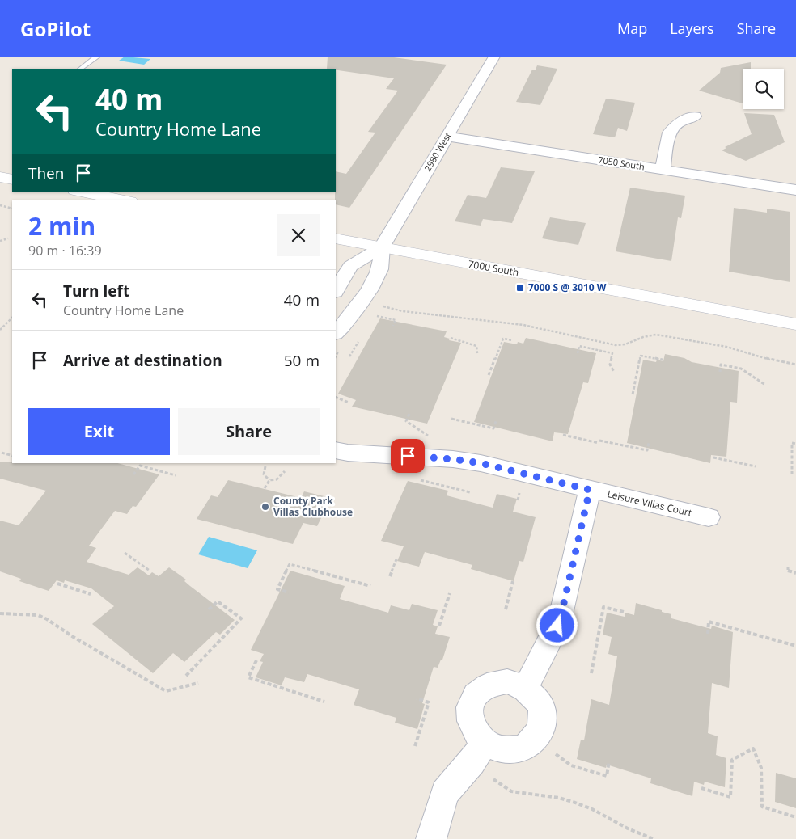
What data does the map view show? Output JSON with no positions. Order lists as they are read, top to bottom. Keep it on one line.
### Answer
{"streets":{"main road":["7000 South"],"street":["2980 West","7050 South","Leisure Villas Court"]},"crossings":[["2980 West","7050 South"],["2980 West","7000 South"]],"places":{"transit":["7000 S @ 3010 W"],"other":["County Park Villas Clubhouse"]},"page":{"header":"GoPilot","nav":["Map","Layers","Share"],"turn":["40 m","Country Home Lane"],"then":"Then","heading":["2 min","90 m · 16:39"],"list":[{"name":"Turn left","note":"Country Home Lane","value":"40 m"},{"name":"Arrive at destination","value":"50 m"}],"buttons":["Exit","Share"]}}
